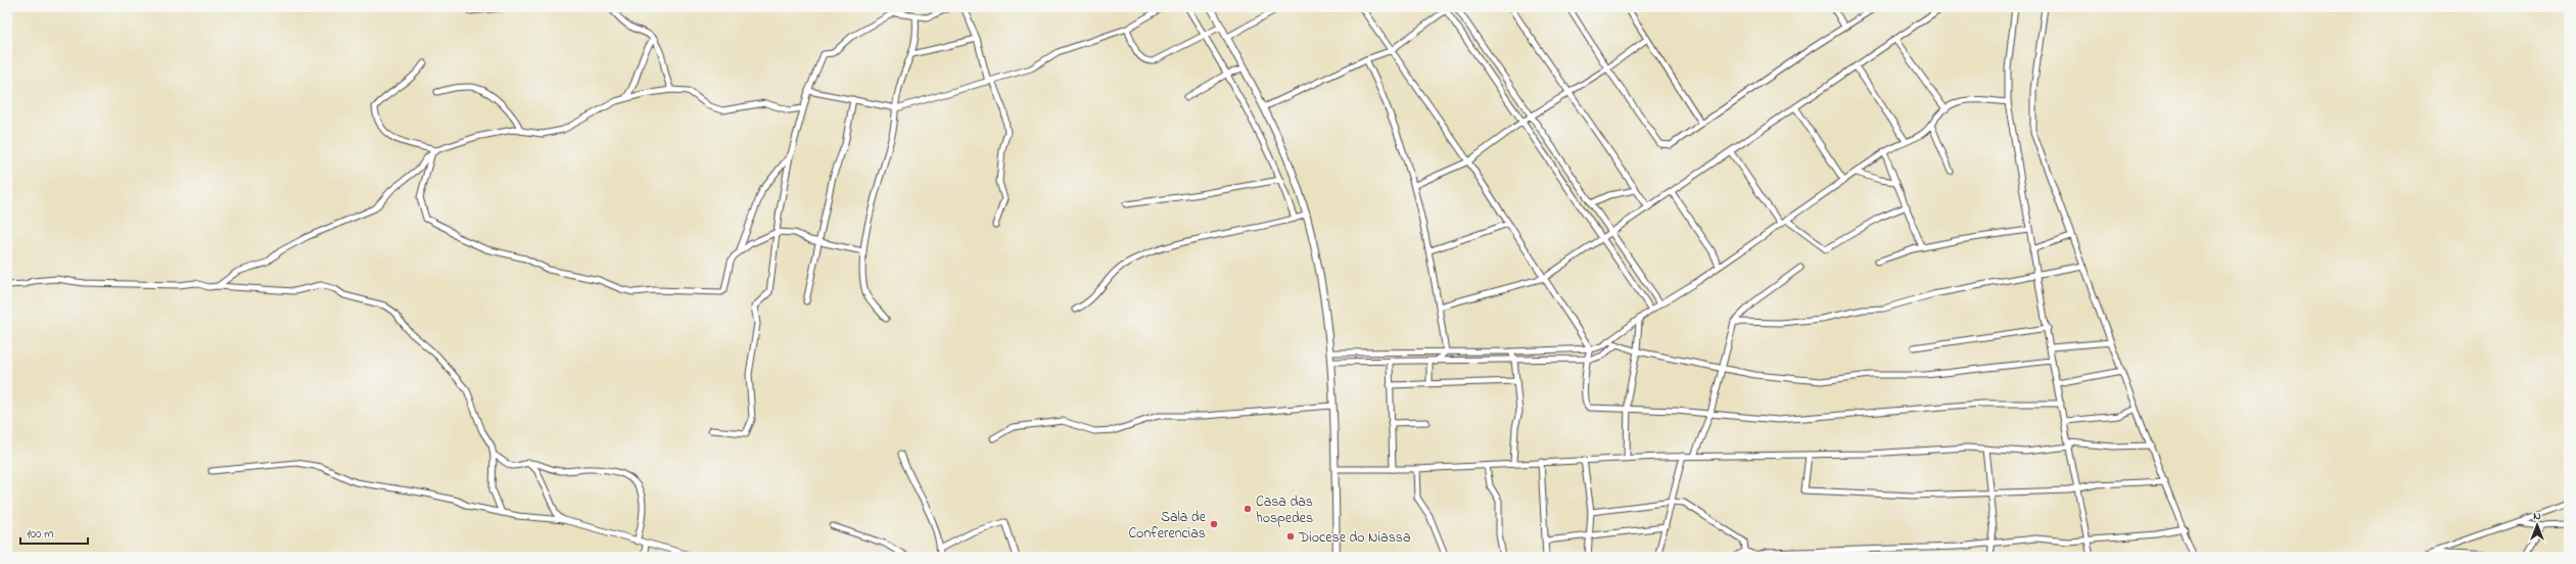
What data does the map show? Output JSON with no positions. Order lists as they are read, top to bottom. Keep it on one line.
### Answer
{"places":["Casa das hospedes","Sala de Conferencias","Diocese do Niassa"],"scale_bar":"100 m","north":"top"}
